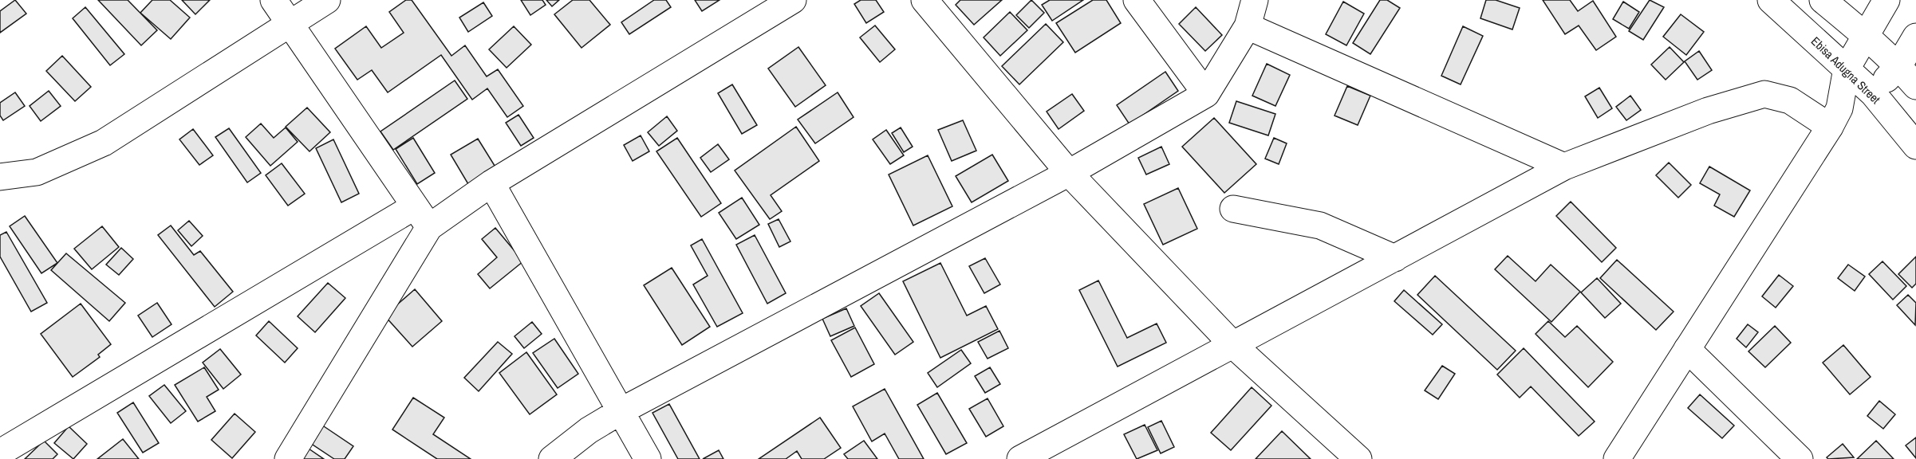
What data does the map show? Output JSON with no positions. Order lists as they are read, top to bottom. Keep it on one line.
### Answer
{"streets":{"street":["Ebisa Adugna Street"]}}
